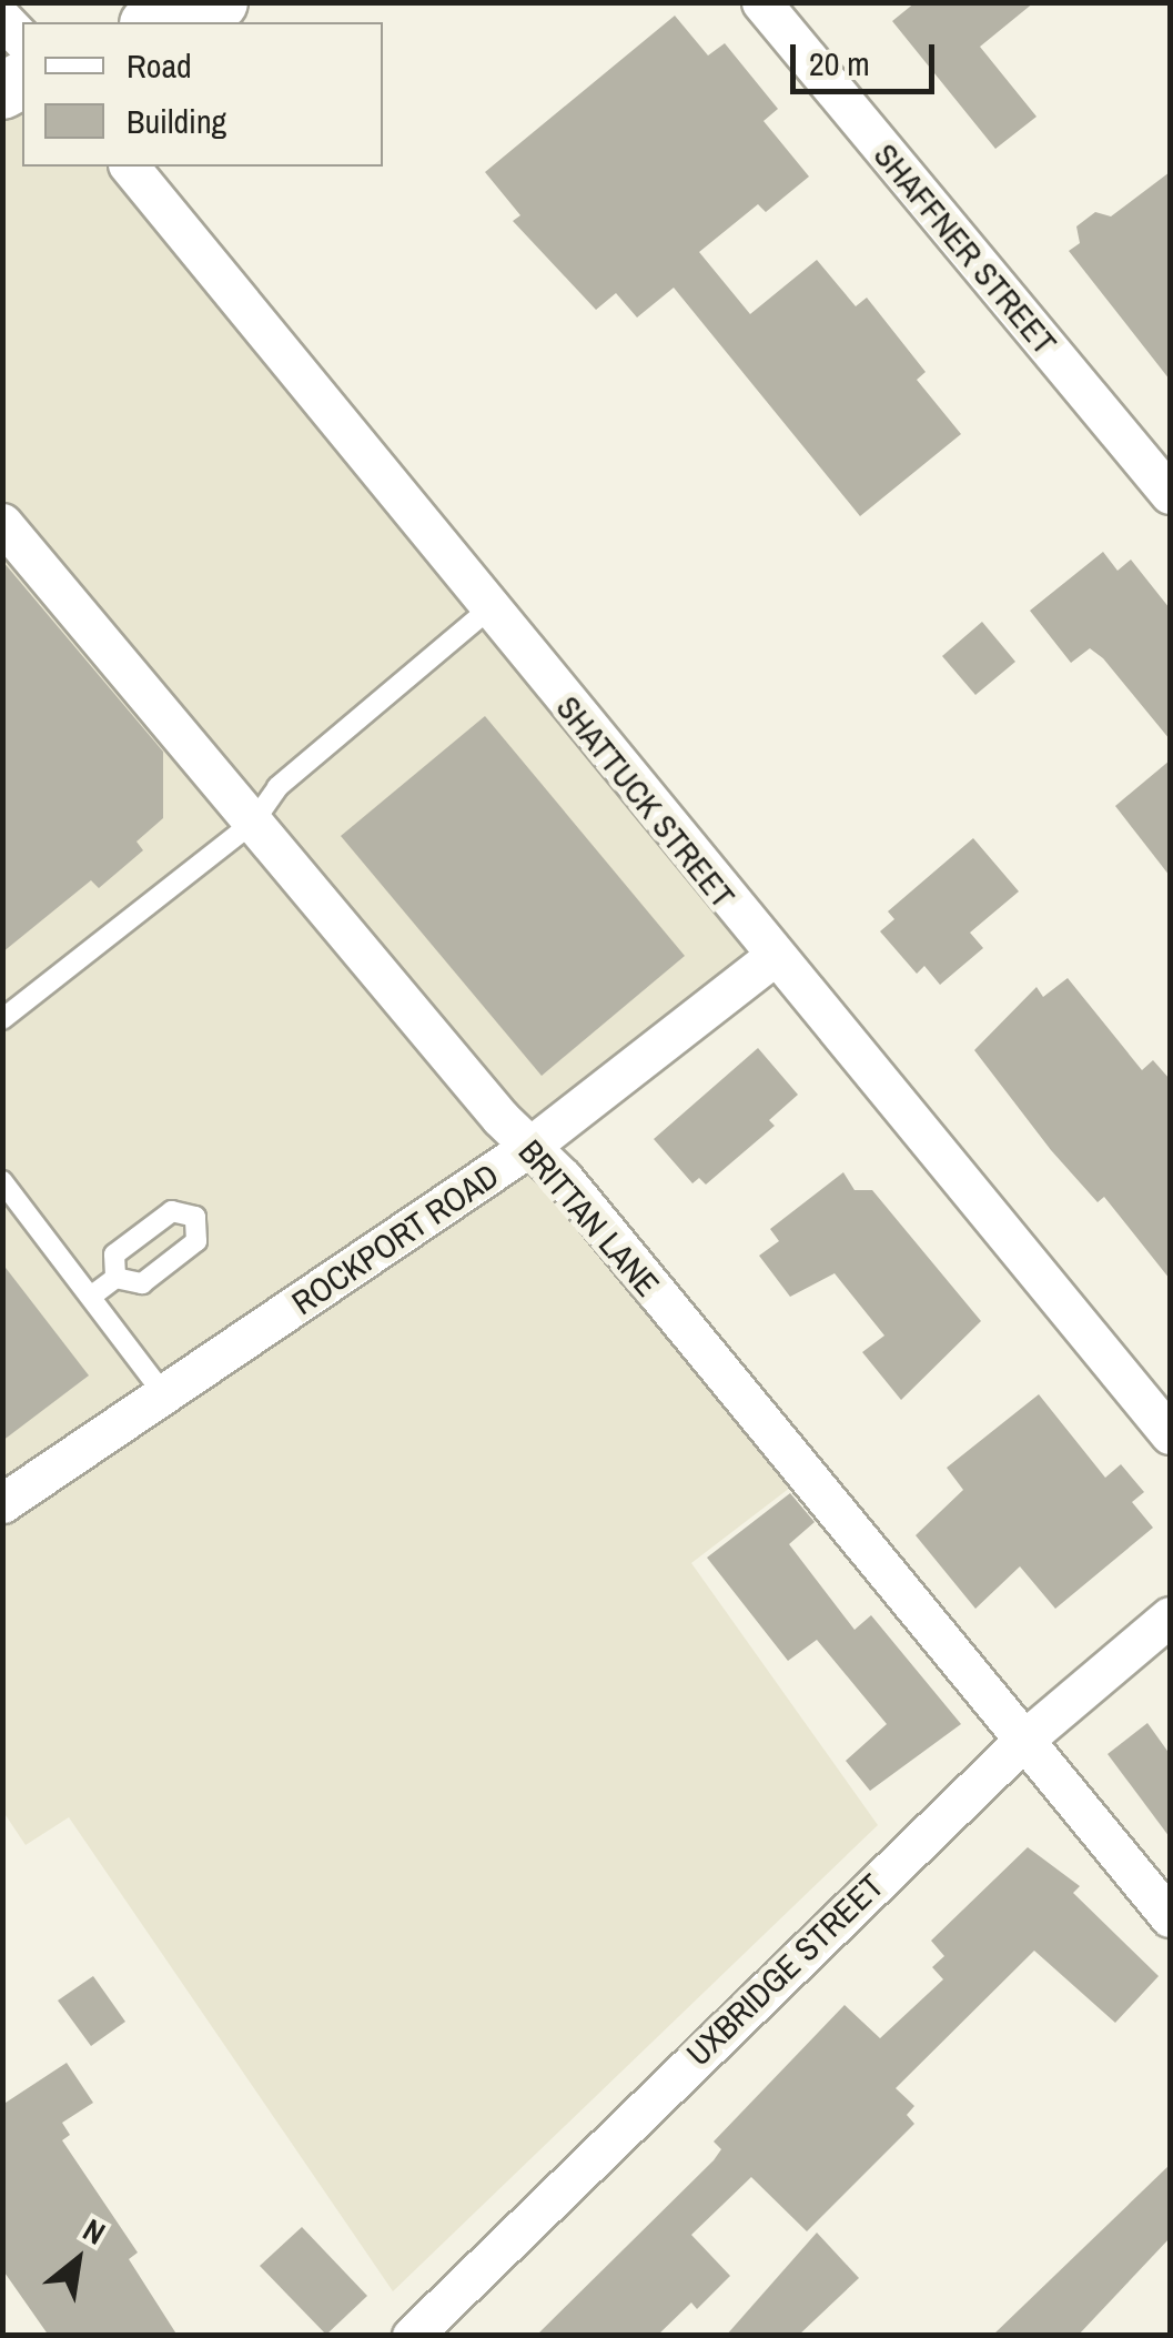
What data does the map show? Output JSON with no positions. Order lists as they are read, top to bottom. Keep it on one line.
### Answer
{"streets":{"street":["SHAFFNER STREET","SHATTUCK STREET","BRITTAN LANE","ROCKPORT ROAD","UXBRIDGE STREET"]},"crossings":[["SHATTUCK STREET","ROCKPORT ROAD"],["BRITTAN LANE","ROCKPORT ROAD"],["BRITTAN LANE","UXBRIDGE STREET"]],"legend":["Road","Building"],"scale_bar":"20 m","north":"top right"}
